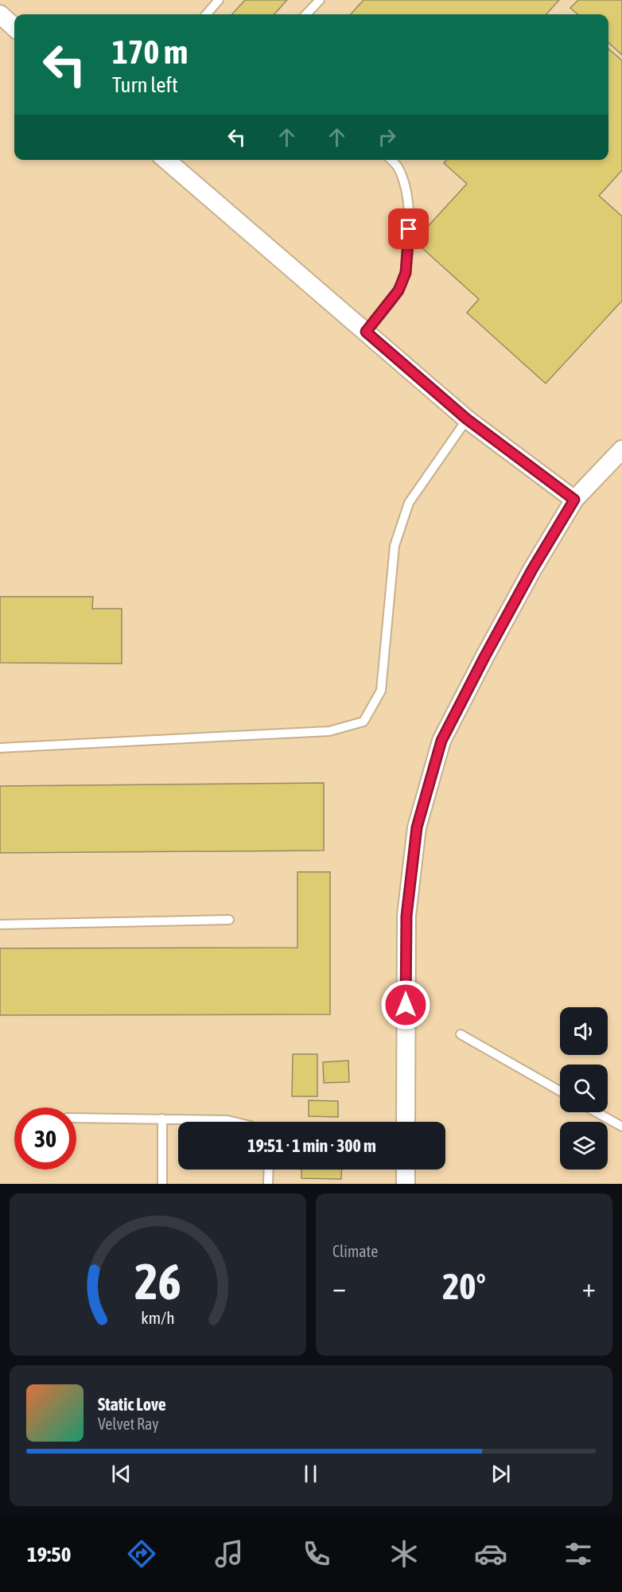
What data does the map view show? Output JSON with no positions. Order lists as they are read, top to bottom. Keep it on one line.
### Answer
{"page":{"turn":["170 m","Turn left"],"limit":"30","trip":"19:51 · 1 min · 300 m","tile":"Climate","heat":["−","20°","+"],"song":["Static Love","Velvet Ray"],"tabs":"19:50","gauge":["26","km/h"]}}
